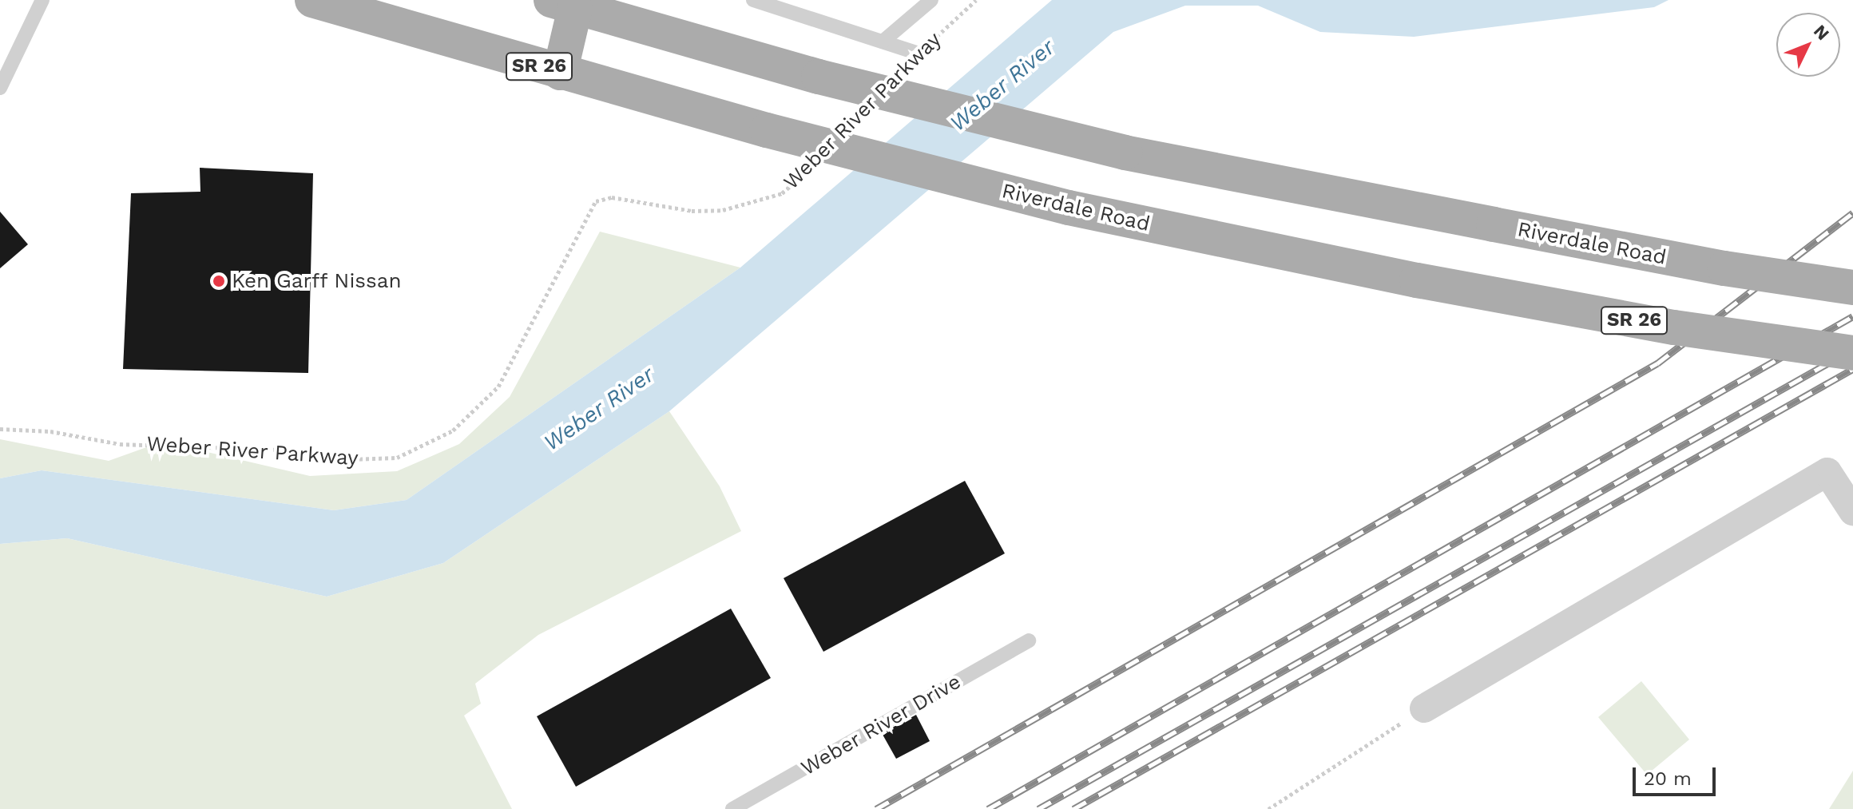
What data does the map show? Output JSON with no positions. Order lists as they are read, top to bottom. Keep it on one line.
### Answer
{"streets":{"main road":["SR 26","Riverdale Road"],"lane":["Weber River Drive"],"path":["Weber River Parkway"]},"water":["Weber River"],"places":["Ken Garff Nissan"],"scale_bar":"20 m","north":"top right"}
